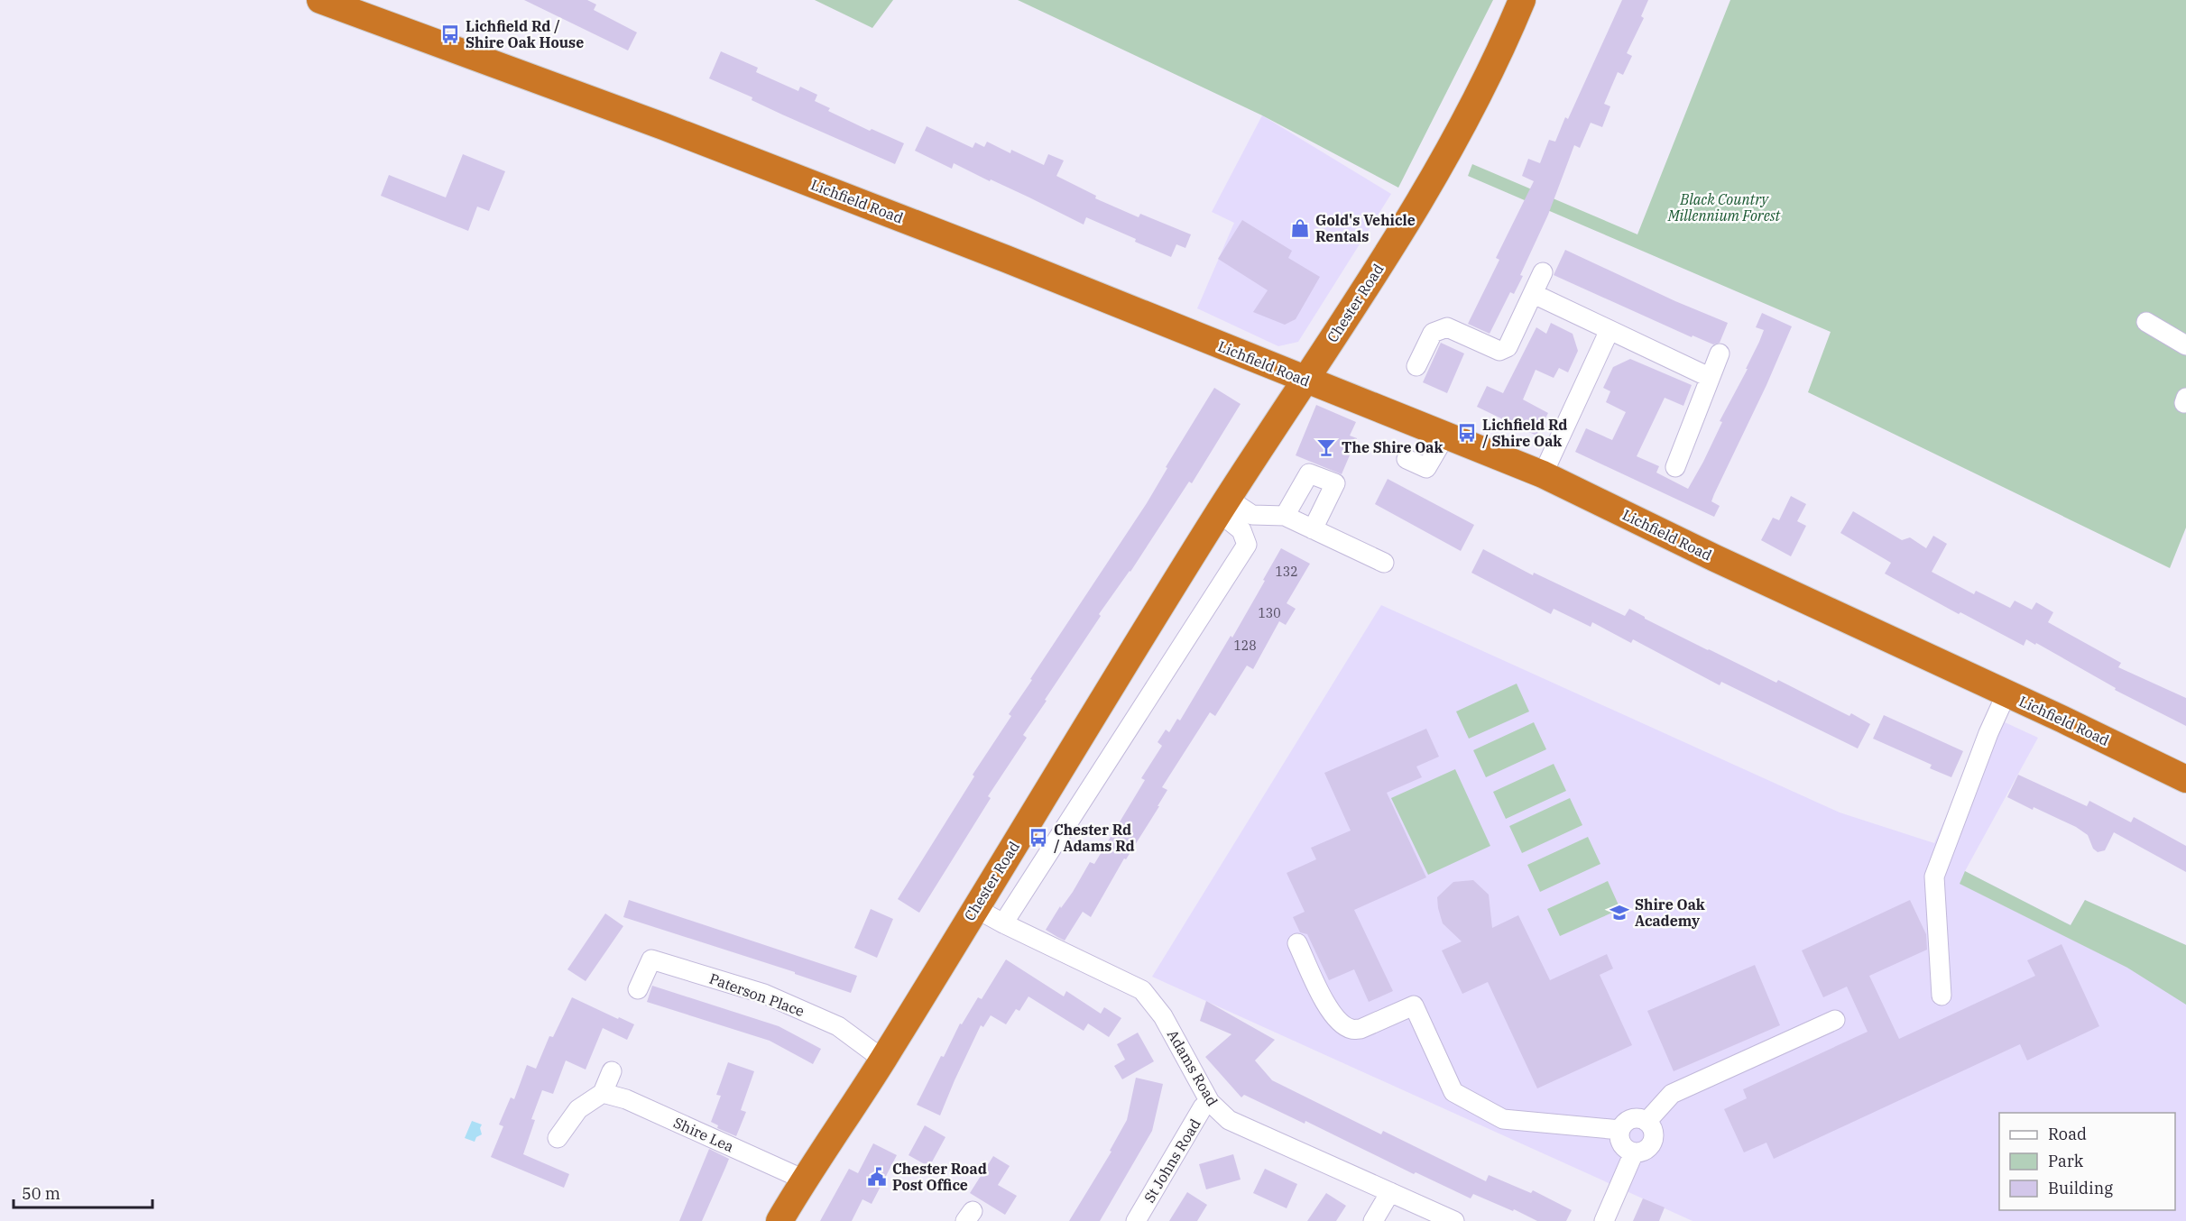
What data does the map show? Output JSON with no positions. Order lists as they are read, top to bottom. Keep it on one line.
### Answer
{"streets":{"highway":["Lichfield Road","Chester Road"],"street":["Paterson Place","Adams Road","Shire Lea","St Johns Road"]},"crossings":[["Lichfield Road","Chester Road"],["Chester Road","Paterson Place"],["Chester Road","Adams Road"],["Chester Road","Shire Lea"],["Adams Road","St Johns Road"]],"parks":["Black Country Millennium Forest"],"places":{"bus stop":["Lichfield Rd / Shire Oak House","Lichfield Rd / Shire Oak","Chester Rd / Adams Rd"],"shop":["Gold's Vehicle Rentals"],"bar":["The Shire Oak"],"school or university":["Shire Oak Academy"],"public building":["Chester Road Post Office"]},"house_numbers":["132","130","128"],"legend":["Road","Park","Building"],"scale_bar":"50 m"}
